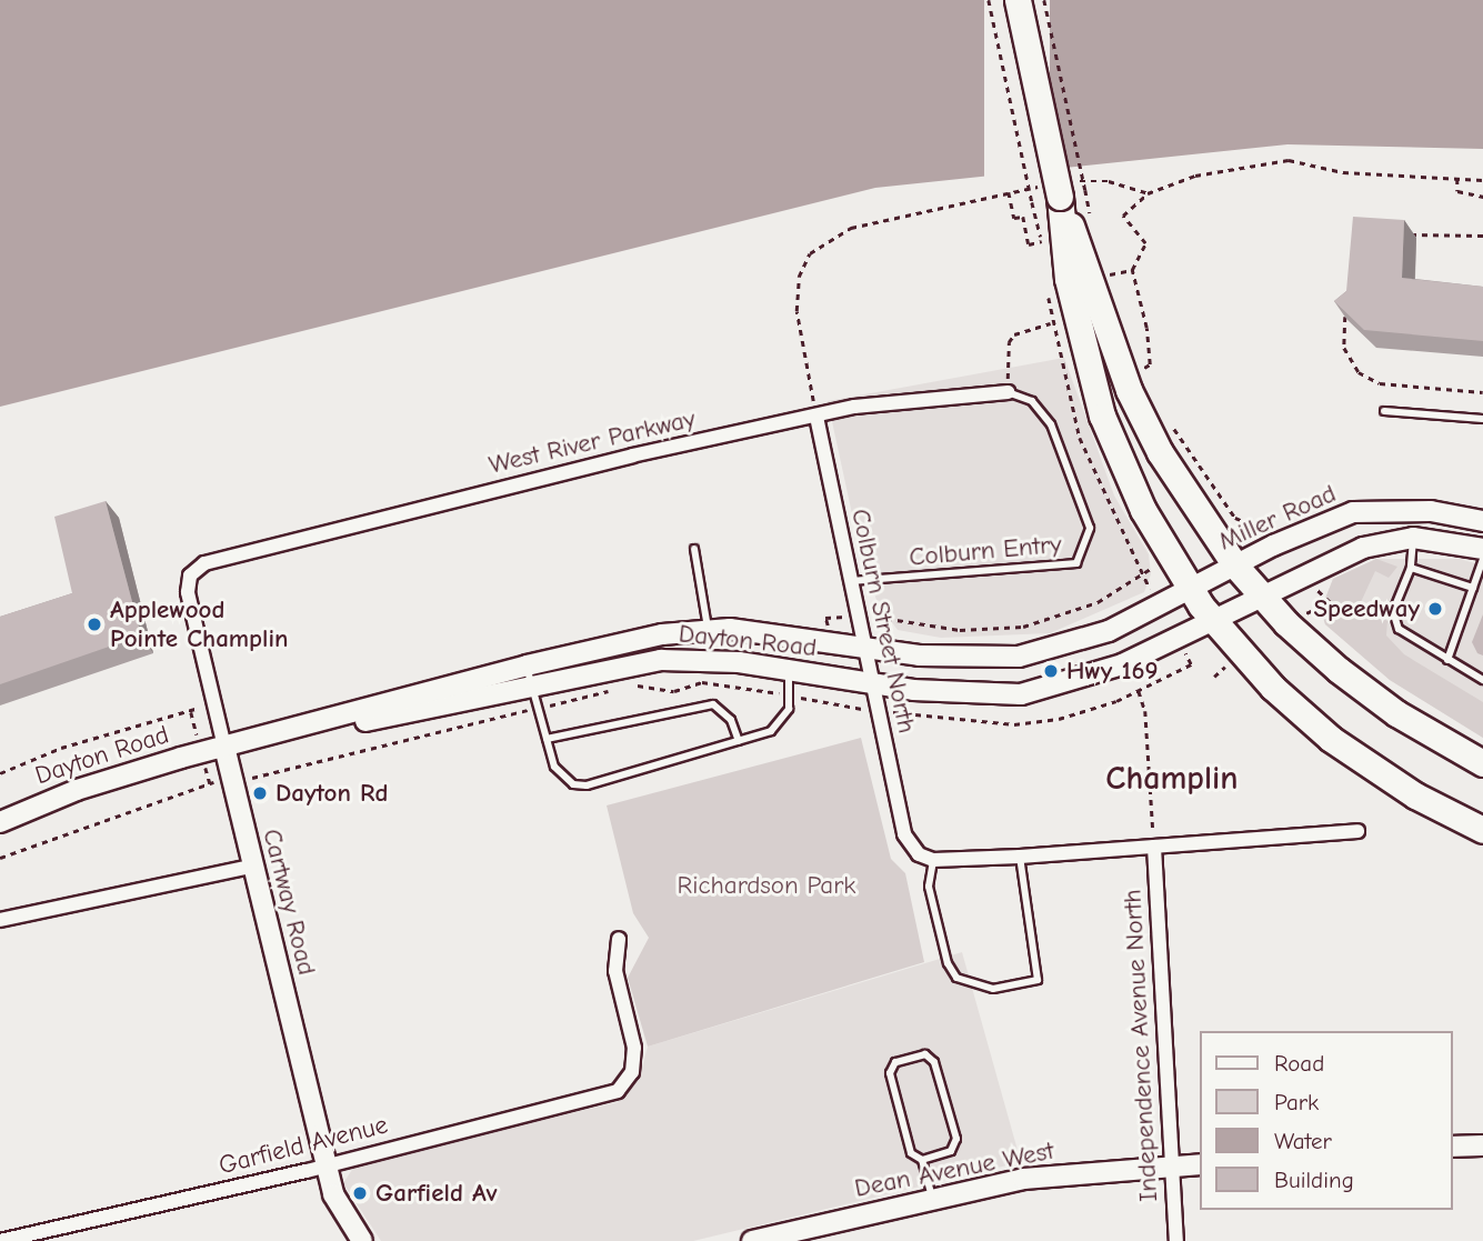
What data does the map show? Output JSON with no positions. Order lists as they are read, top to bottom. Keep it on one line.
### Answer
{"streets":{"main road":["Miller Road","Dayton Road","Cartway Road","Dean Avenue West"],"street":["West River Parkway","Colburn Street North","Independence Avenue North","Garfield Avenue"],"lane":["Colburn Entry"]},"crossings":[["West River Parkway","Colburn Entry"],["West River Parkway","Colburn Street North"],["West River Parkway","Cartway Road"],["Miller Road","Dayton Road"],["Colburn Entry","Colburn Street North"],["Colburn Street North","Dayton Road"],["Dayton Road","Cartway Road"],["Cartway Road","Garfield Avenue"],["Independence Avenue North","Dean Avenue West"]],"districts":["Champlin"],"parks":["Richardson Park"],"places":["Speedway","Applewood Pointe Champlin","Hwy 169","Dayton Rd","Garfield Av"],"legend":["Road","Park","Water","Building"]}
